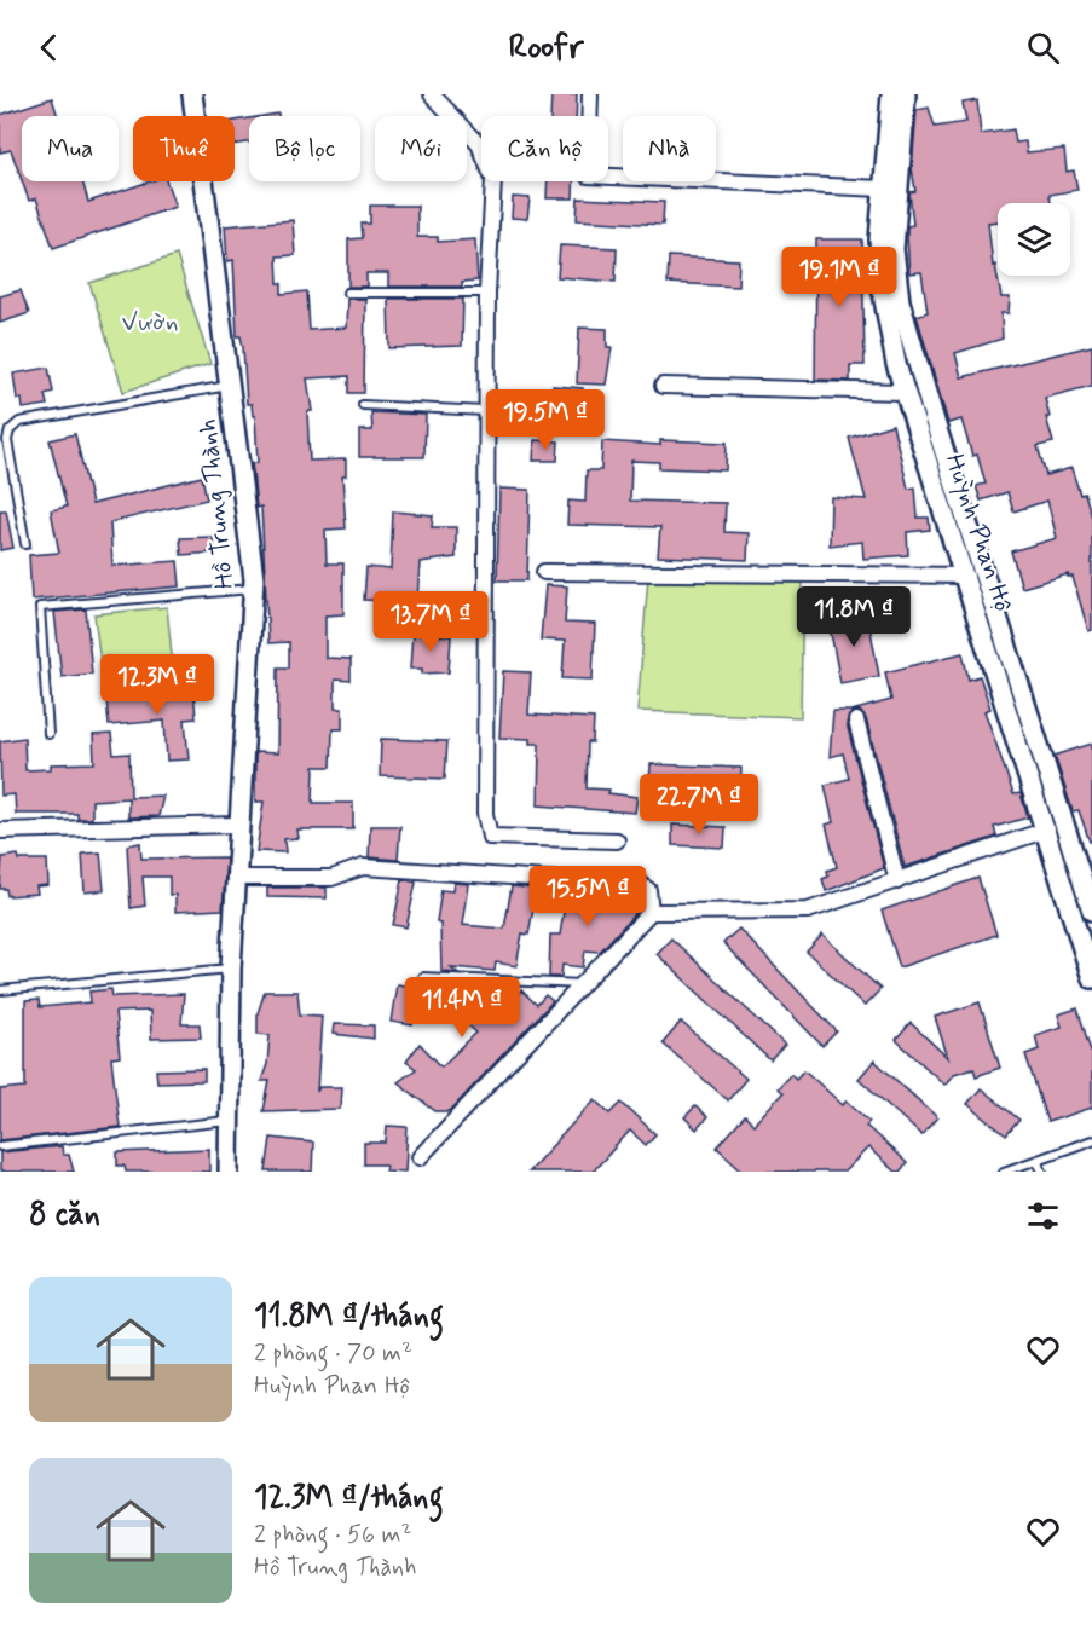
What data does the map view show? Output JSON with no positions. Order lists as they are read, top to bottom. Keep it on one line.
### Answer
{"streets":{"street":["Hồ Trung Thành","Huỳnh Phan Hộ"]},"parks":["Vườn"],"page":{"header":"Roofr","chip":["Mua","Thuê","Bộ lọc","Mới","Căn hộ","Nhà"],"price":["19.1M ₫","19.5M ₫","11.8M ₫","13.7M ₫","12.3M ₫","22.7M ₫","15.5M ₫","11.4M ₫"],"heading":"8 căn","list":[{"name":"11.8M ₫/tháng","note":"2 phòng · 70 m² · Huỳnh Phan Hộ"},{"name":"12.3M ₫/tháng","note":"2 phòng · 56 m² · Hồ Trung Thành"}]}}
